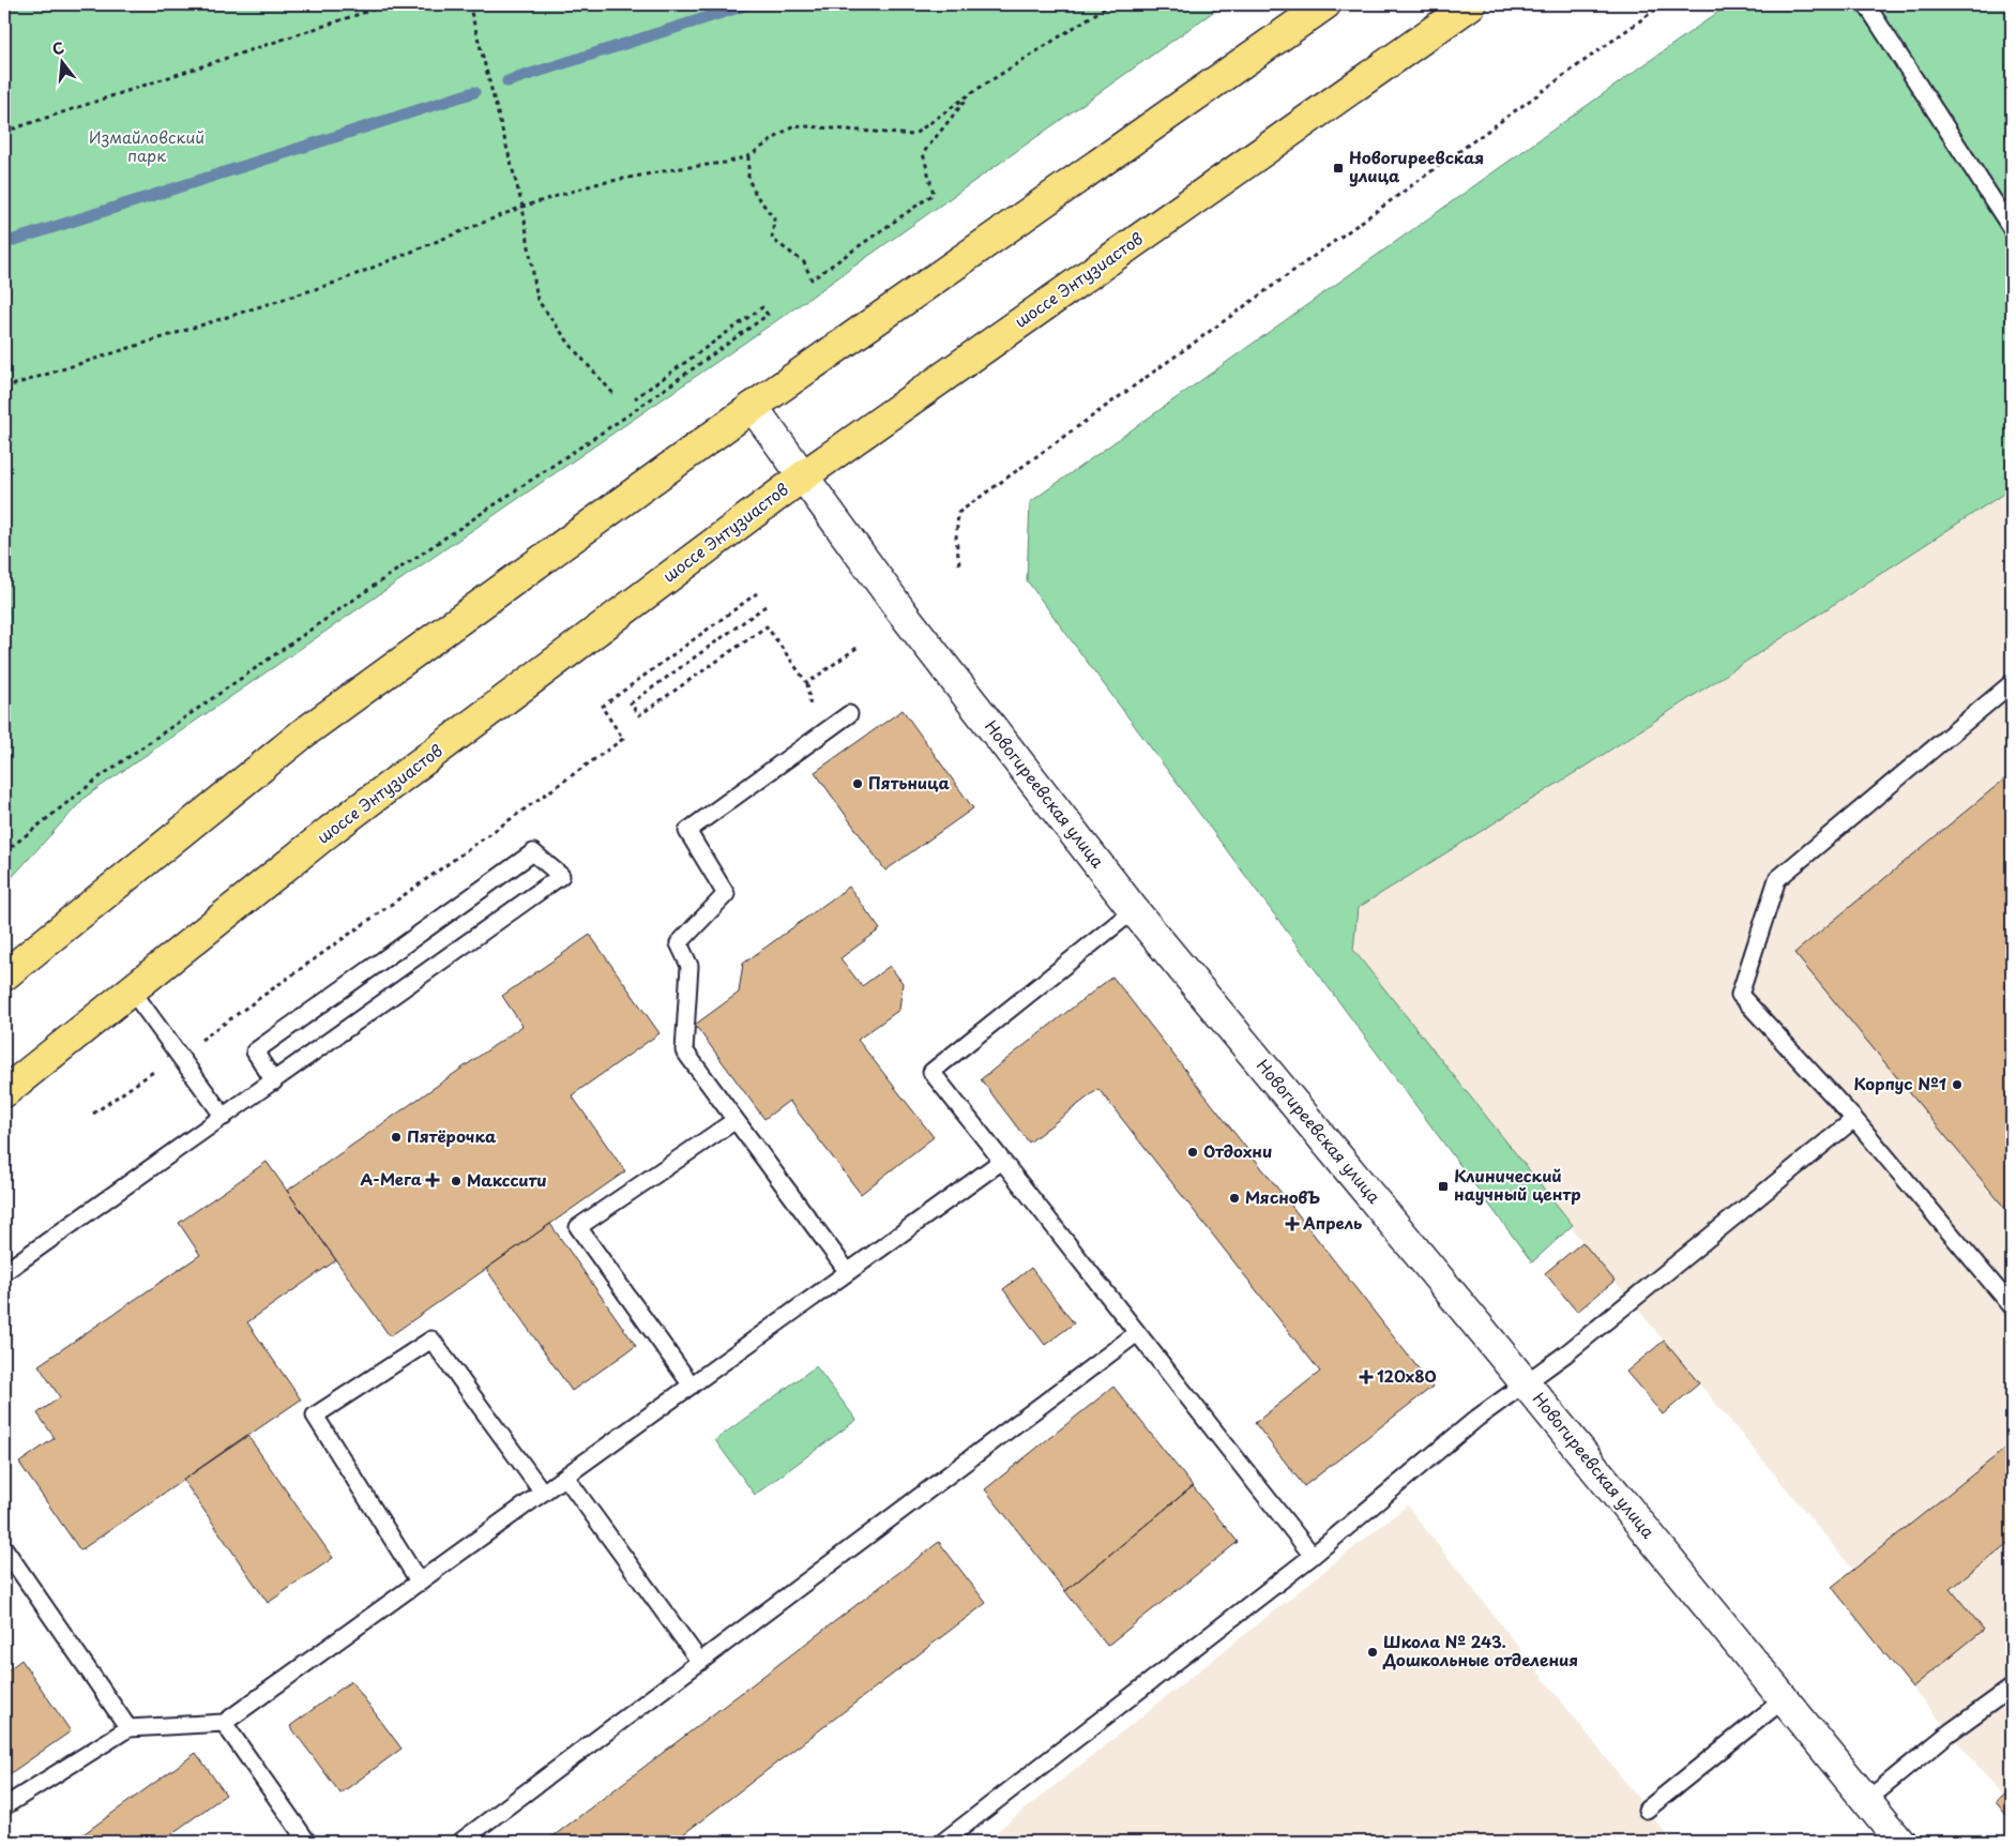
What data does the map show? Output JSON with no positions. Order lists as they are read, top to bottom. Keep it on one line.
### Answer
{"streets":{"main road":["шоссе Энтузиастов","Новогиреевская улица"]},"crossings":[["шоссе Энтузиастов","Новогиреевская улица"]],"parks":["Измайловский парк"],"places":{"transit":["Новогиреевская улица","Клинический научный центр"],"other":["Пятьница","Корпус №1","Пятёрочка","Отдохни","Макссити","МясновЪ","Школа № 243. Дошкольные отделения"],"health":["А-Мега","Апрель","120x80"]},"north":"top"}
